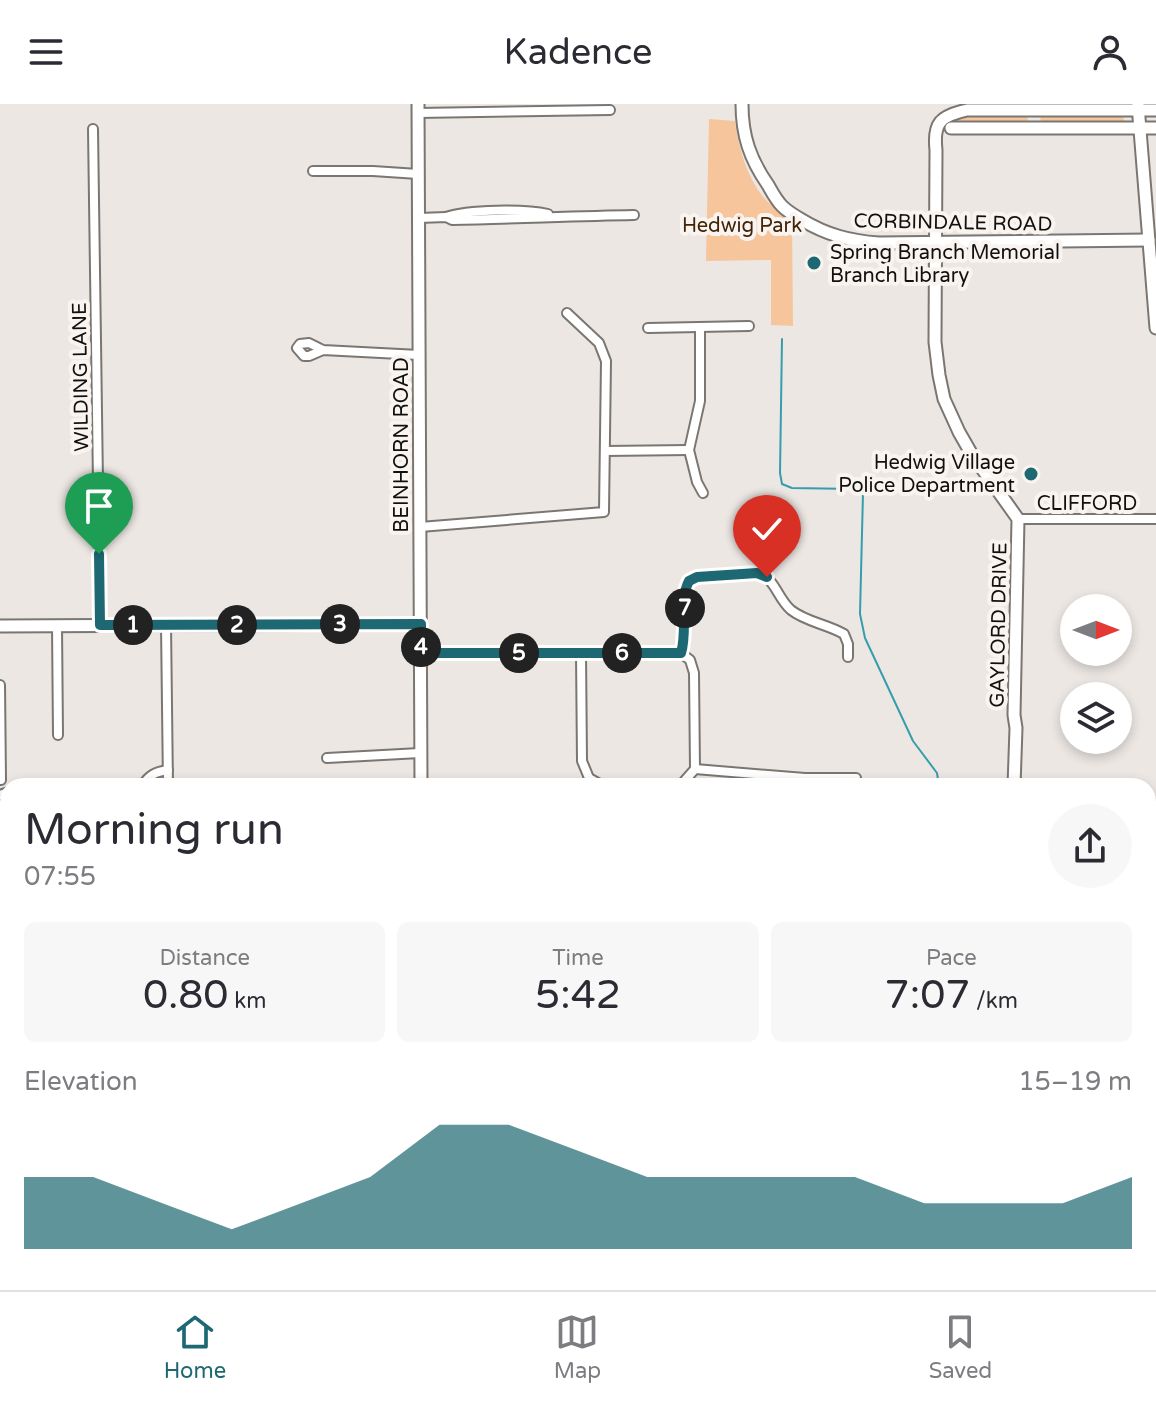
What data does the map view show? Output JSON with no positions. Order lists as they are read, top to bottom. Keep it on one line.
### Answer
{"streets":{"street":["CORBINDALE ROAD","WILDING LANE","BEINHORN ROAD","CLIFFORD","GAYLORD DRIVE"]},"crossings":[["CORBINDALE ROAD","GAYLORD DRIVE"],["CLIFFORD","GAYLORD DRIVE"]],"parks":["Hedwig Park"],"places":["Spring Branch Memorial Branch Library","Hedwig Village Police Department"],"north":"right","page":{"header":"Kadence","pins":["7","3","1","2","4","5","6"],"heading":["Morning run","07:55"],"stats":[["Distance","0.80 km"],["Time","5:42"],["Pace","7:07 /km"]],"chart":["Elevation","15–19 m"],"tabs":["Home","Map","Saved"]}}
